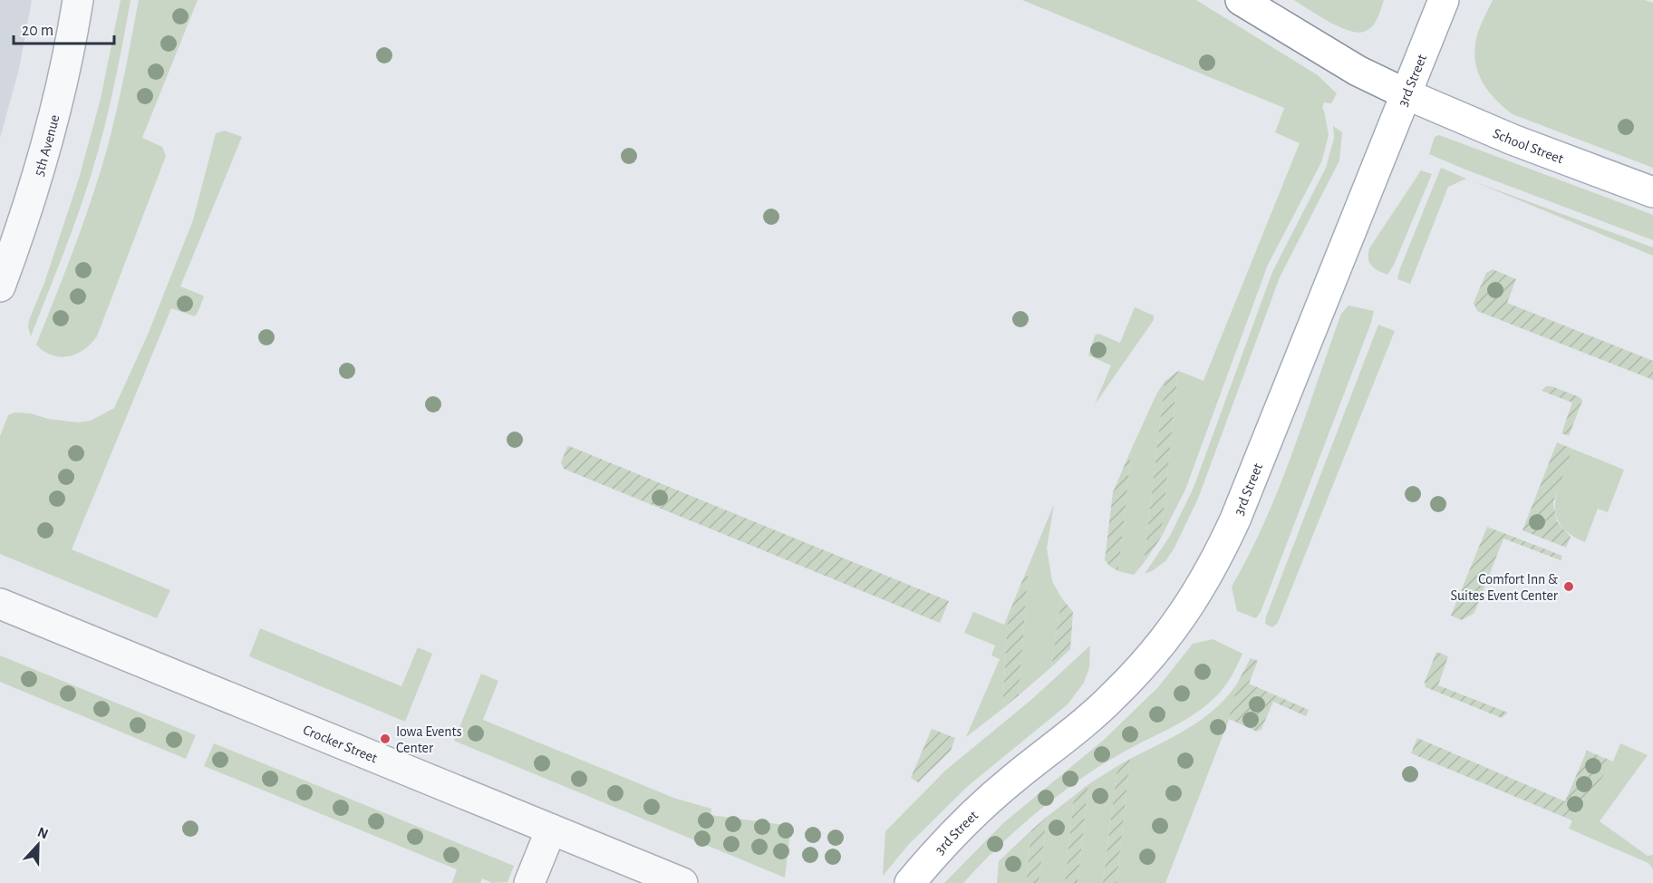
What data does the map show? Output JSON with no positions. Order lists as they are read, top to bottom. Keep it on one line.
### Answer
{"streets":{"main road":["3rd Street","School Street"],"street":["5th Avenue","Crocker Street"]},"crossings":[["3rd Street","School Street"]],"places":["Comfort Inn & Suites Event Center","Iowa Events Center"],"scale_bar":"20 m","north":"top"}
